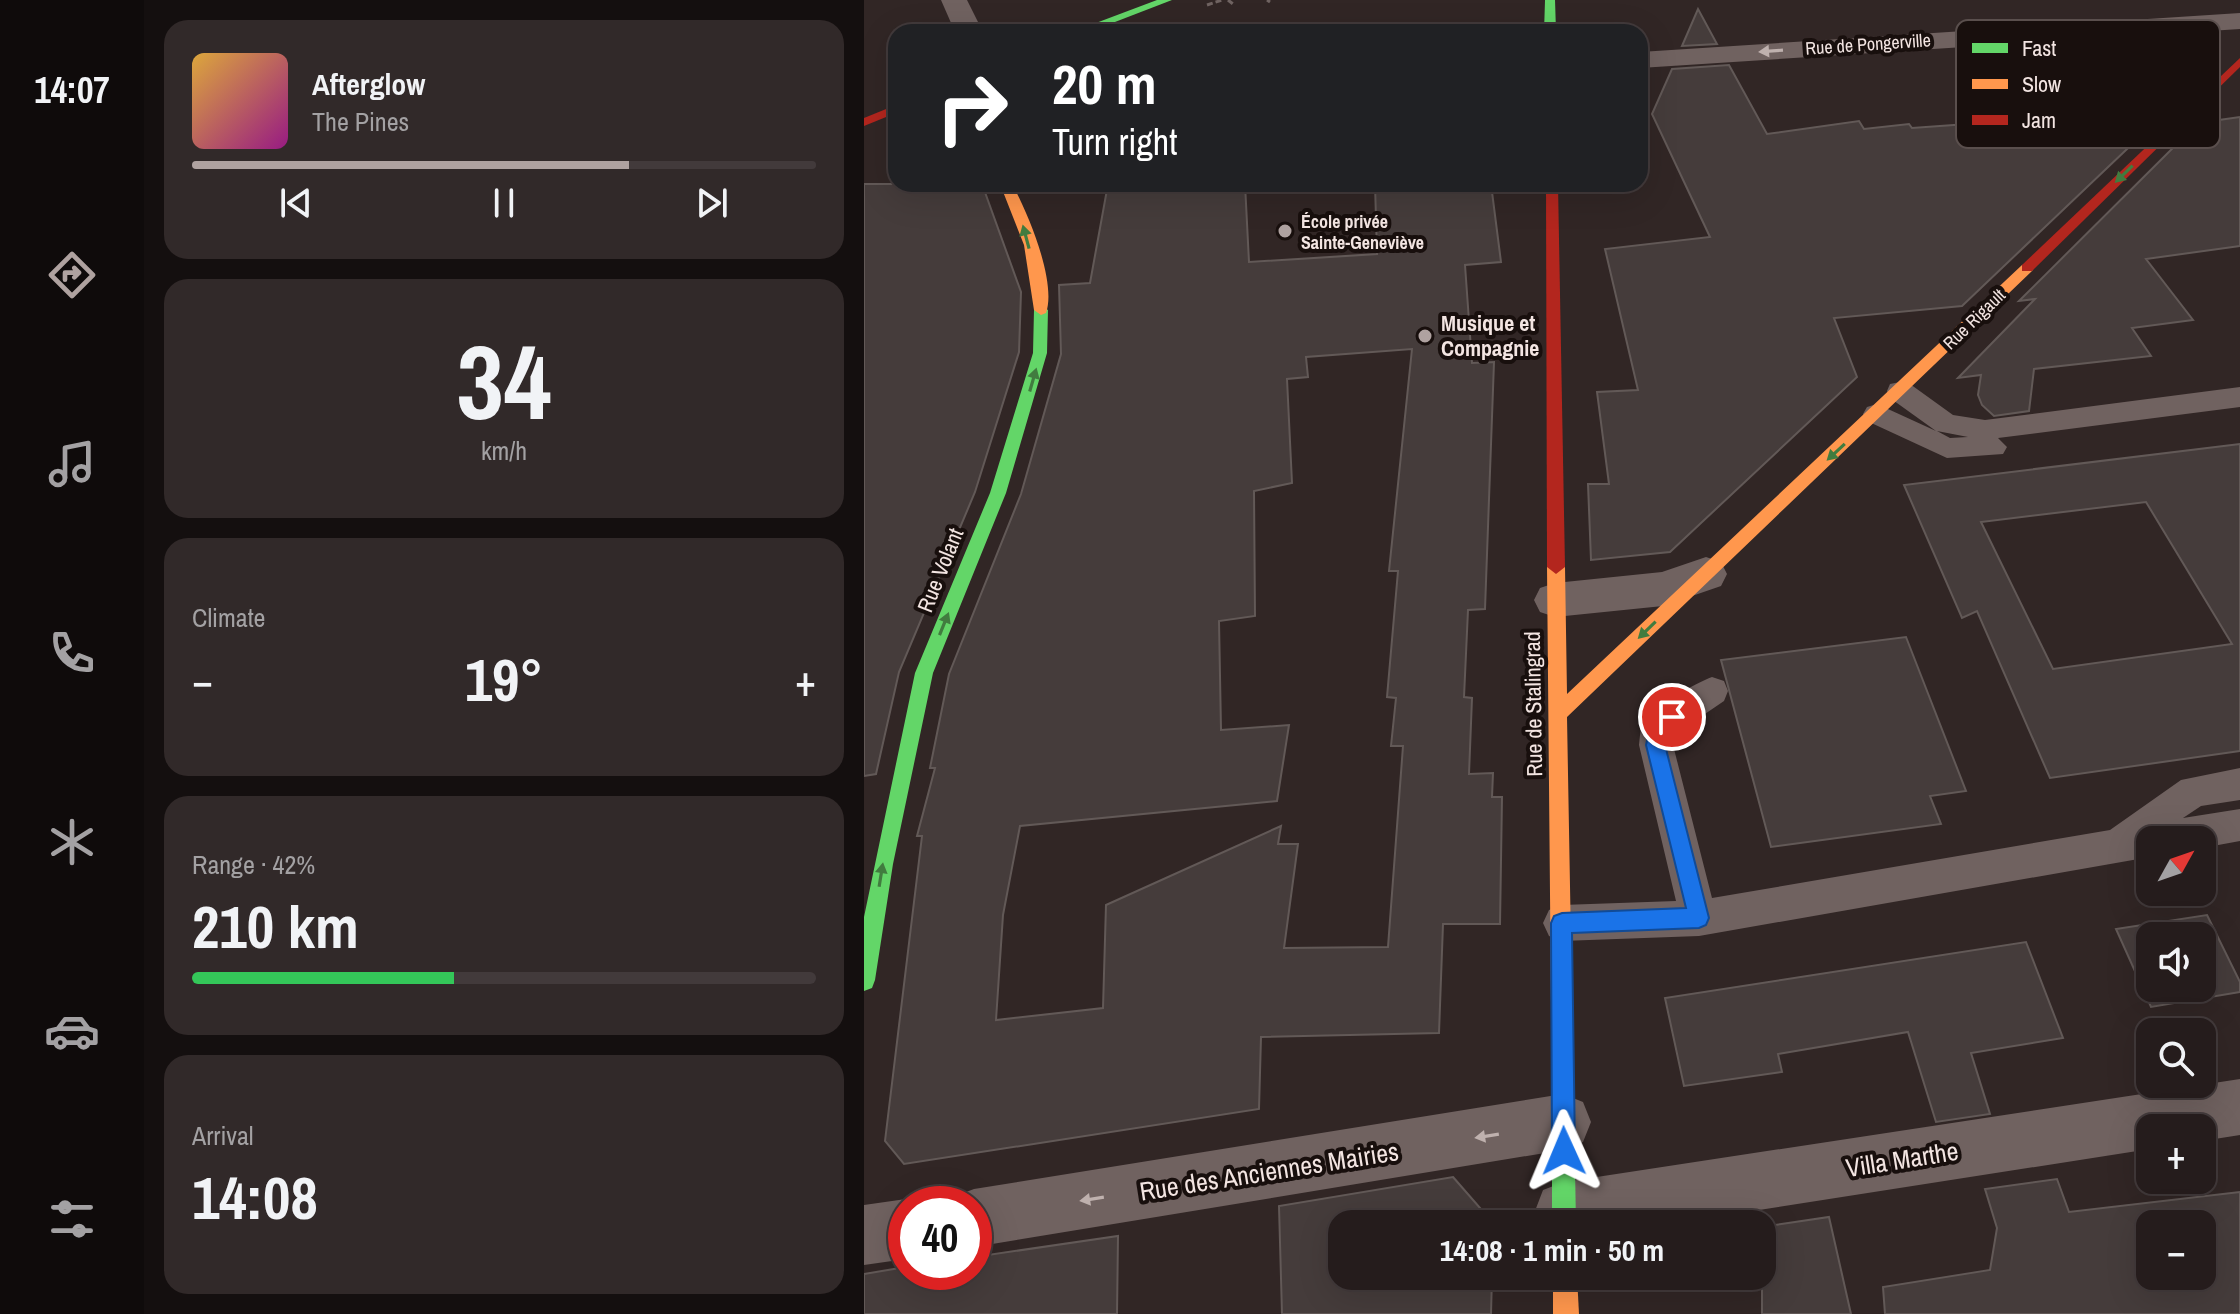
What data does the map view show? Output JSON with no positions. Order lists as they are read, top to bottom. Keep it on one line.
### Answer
{"streets":{"street":["Rue de Pongerville","Rue Rigault","Rue Volant","Rue de Stalingrad","Villa Marthe","Rue des Anciennes Mairies"]},"crossings":[["Rue Rigault","Rue de Stalingrad"],["Rue de Stalingrad","Rue des Anciennes Mairies"]],"one_way":["Rue de Pongerville","Rue Rigault","Rue Volant","Rue des Anciennes Mairies"],"places":["École privée Sainte-Geneviève","Musique et Compagnie"],"legend":["Fast","Slow","Jam"],"north":"top right","page":{"tabs":"14:07","turn":["20 m","Turn right"],"song":["Afterglow","The Pines"],"tile":[["34","km/h"],"Climate",["Range · 42%","210 km"],["Arrival","14:08"]],"heat":["−","19°","+"],"map_buttons":["+","−"],"limit":"40","trip":"14:08 · 1 min · 50 m"}}
